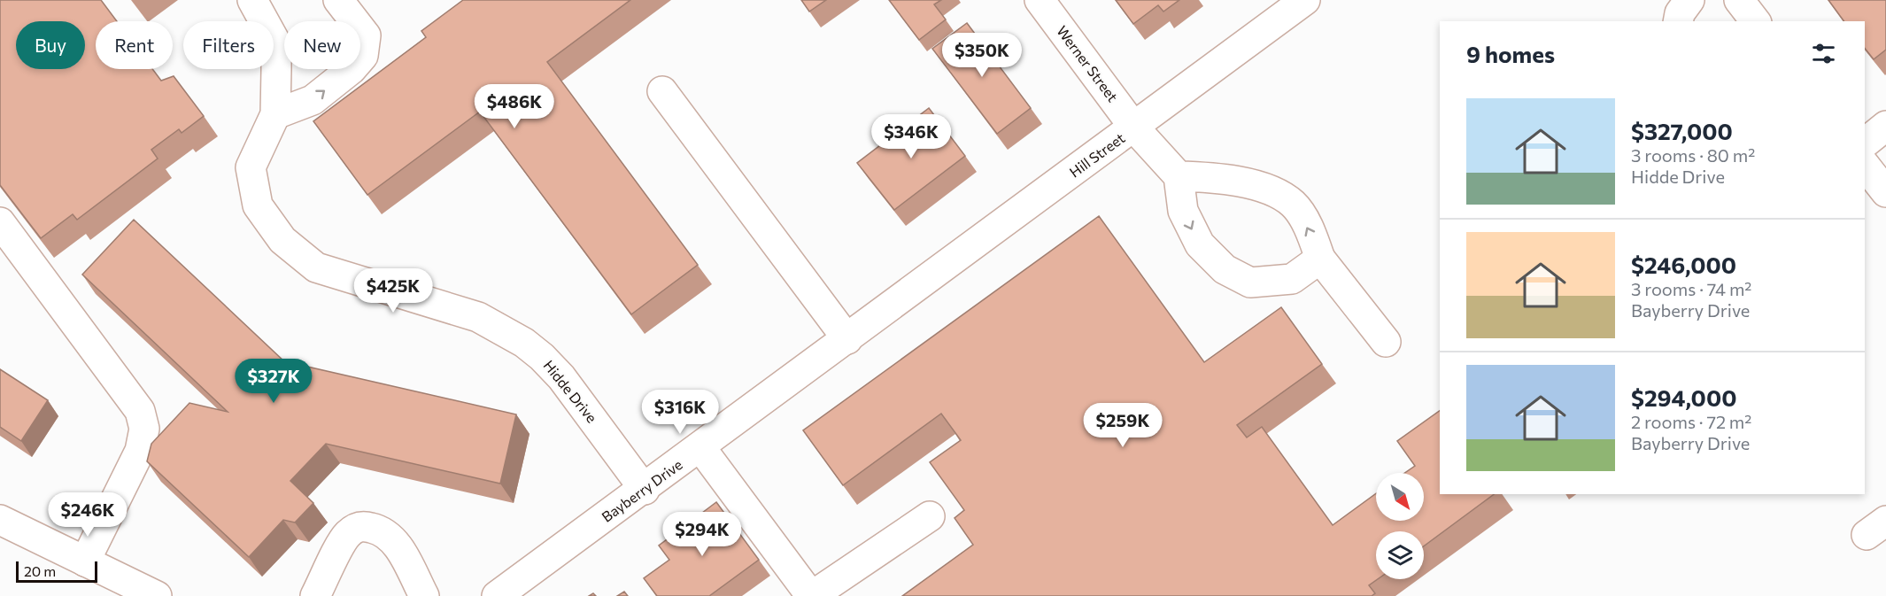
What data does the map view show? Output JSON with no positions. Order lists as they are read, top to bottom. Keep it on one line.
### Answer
{"streets":{"street":["Werner Street","Hill Street","Hidde Drive","Bayberry Drive"]},"crossings":[["Werner Street","Hill Street"],["Hill Street","Bayberry Drive"],["Hidde Drive","Bayberry Drive"]],"scale_bar":"20 m","north":"bottom right","page":{"chip":["Buy","Rent","Filters","New"],"heading":"9 homes","price":["$350K","$486K","$346K","$425K","$327K","$316K","$259K","$246K","$294K"],"list":[{"name":"$327,000","note":"3 rooms · 80 m² · Hidde Drive"},{"name":"$246,000","note":"3 rooms · 74 m² · Bayberry Drive"},{"name":"$294,000","note":"2 rooms · 72 m² · Bayberry Drive"}],"scale":"20 m"}}
